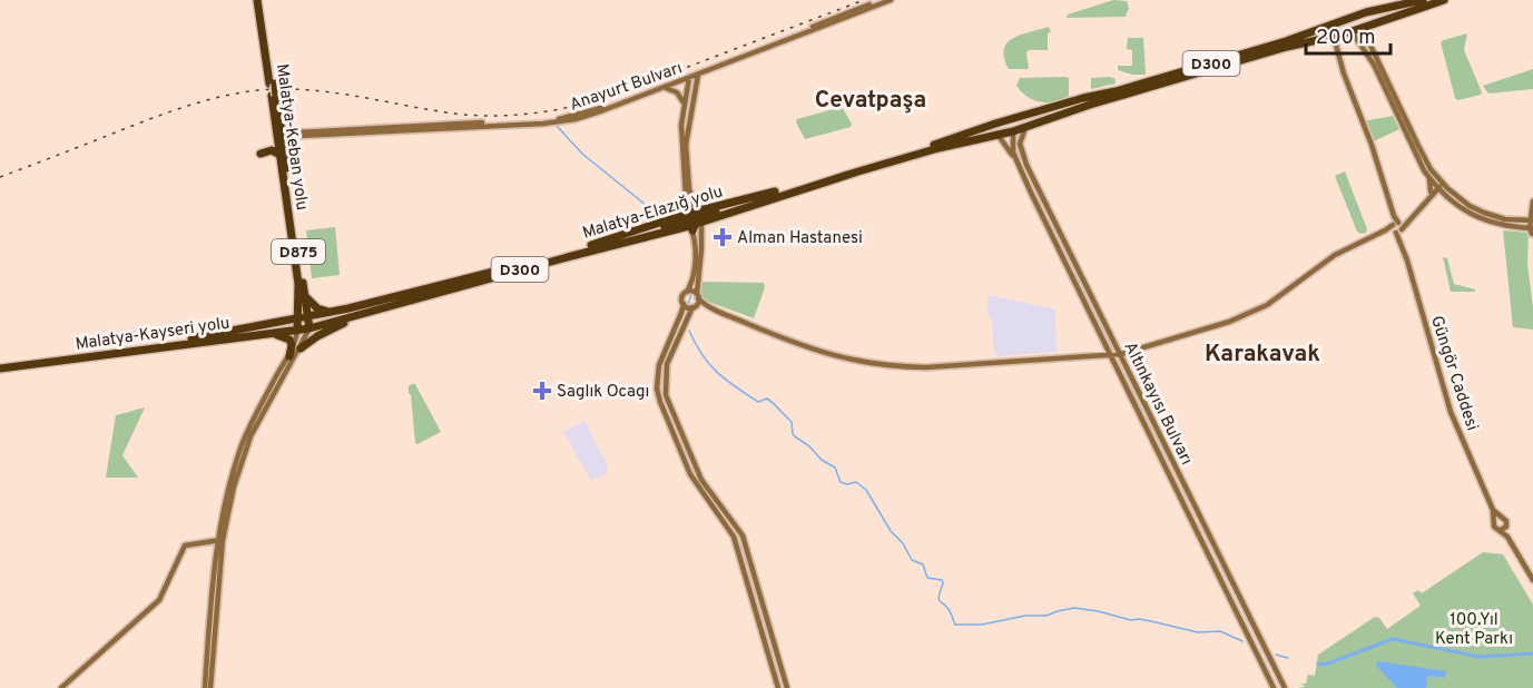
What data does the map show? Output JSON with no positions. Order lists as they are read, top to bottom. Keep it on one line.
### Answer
{"streets":{"highway":["D300","Malatya-Keban yolu","Malatya-Elazığ yolu","D875","Malatya-Kayseri yolu"],"main road":["Anayurt Bulvarı","Güngör Caddesi","Altınkayısı Bulvarı"]},"crossings":[["D300","Malatya-Keban yolu"],["D300","Malatya-Elazığ yolu"],["D300","Malatya-Kayseri yolu"],["D300","Güngör Caddesi"],["D300","Altınkayısı Bulvarı"],["Anayurt Bulvarı","Malatya-Keban yolu"],["Malatya-Keban yolu","Malatya-Elazığ yolu"],["Malatya-Keban yolu","Malatya-Kayseri yolu"],["Malatya-Elazığ yolu","Malatya-Kayseri yolu"],["Malatya-Elazığ yolu","Altınkayısı Bulvarı"]],"districts":["Cevatpaşa","Karakavak"],"parks":["100.Yıl Kent Parkı"],"places":{"health":["Alman Hastanesi","Saglık Ocagı"]},"scale_bar":"200 m"}
